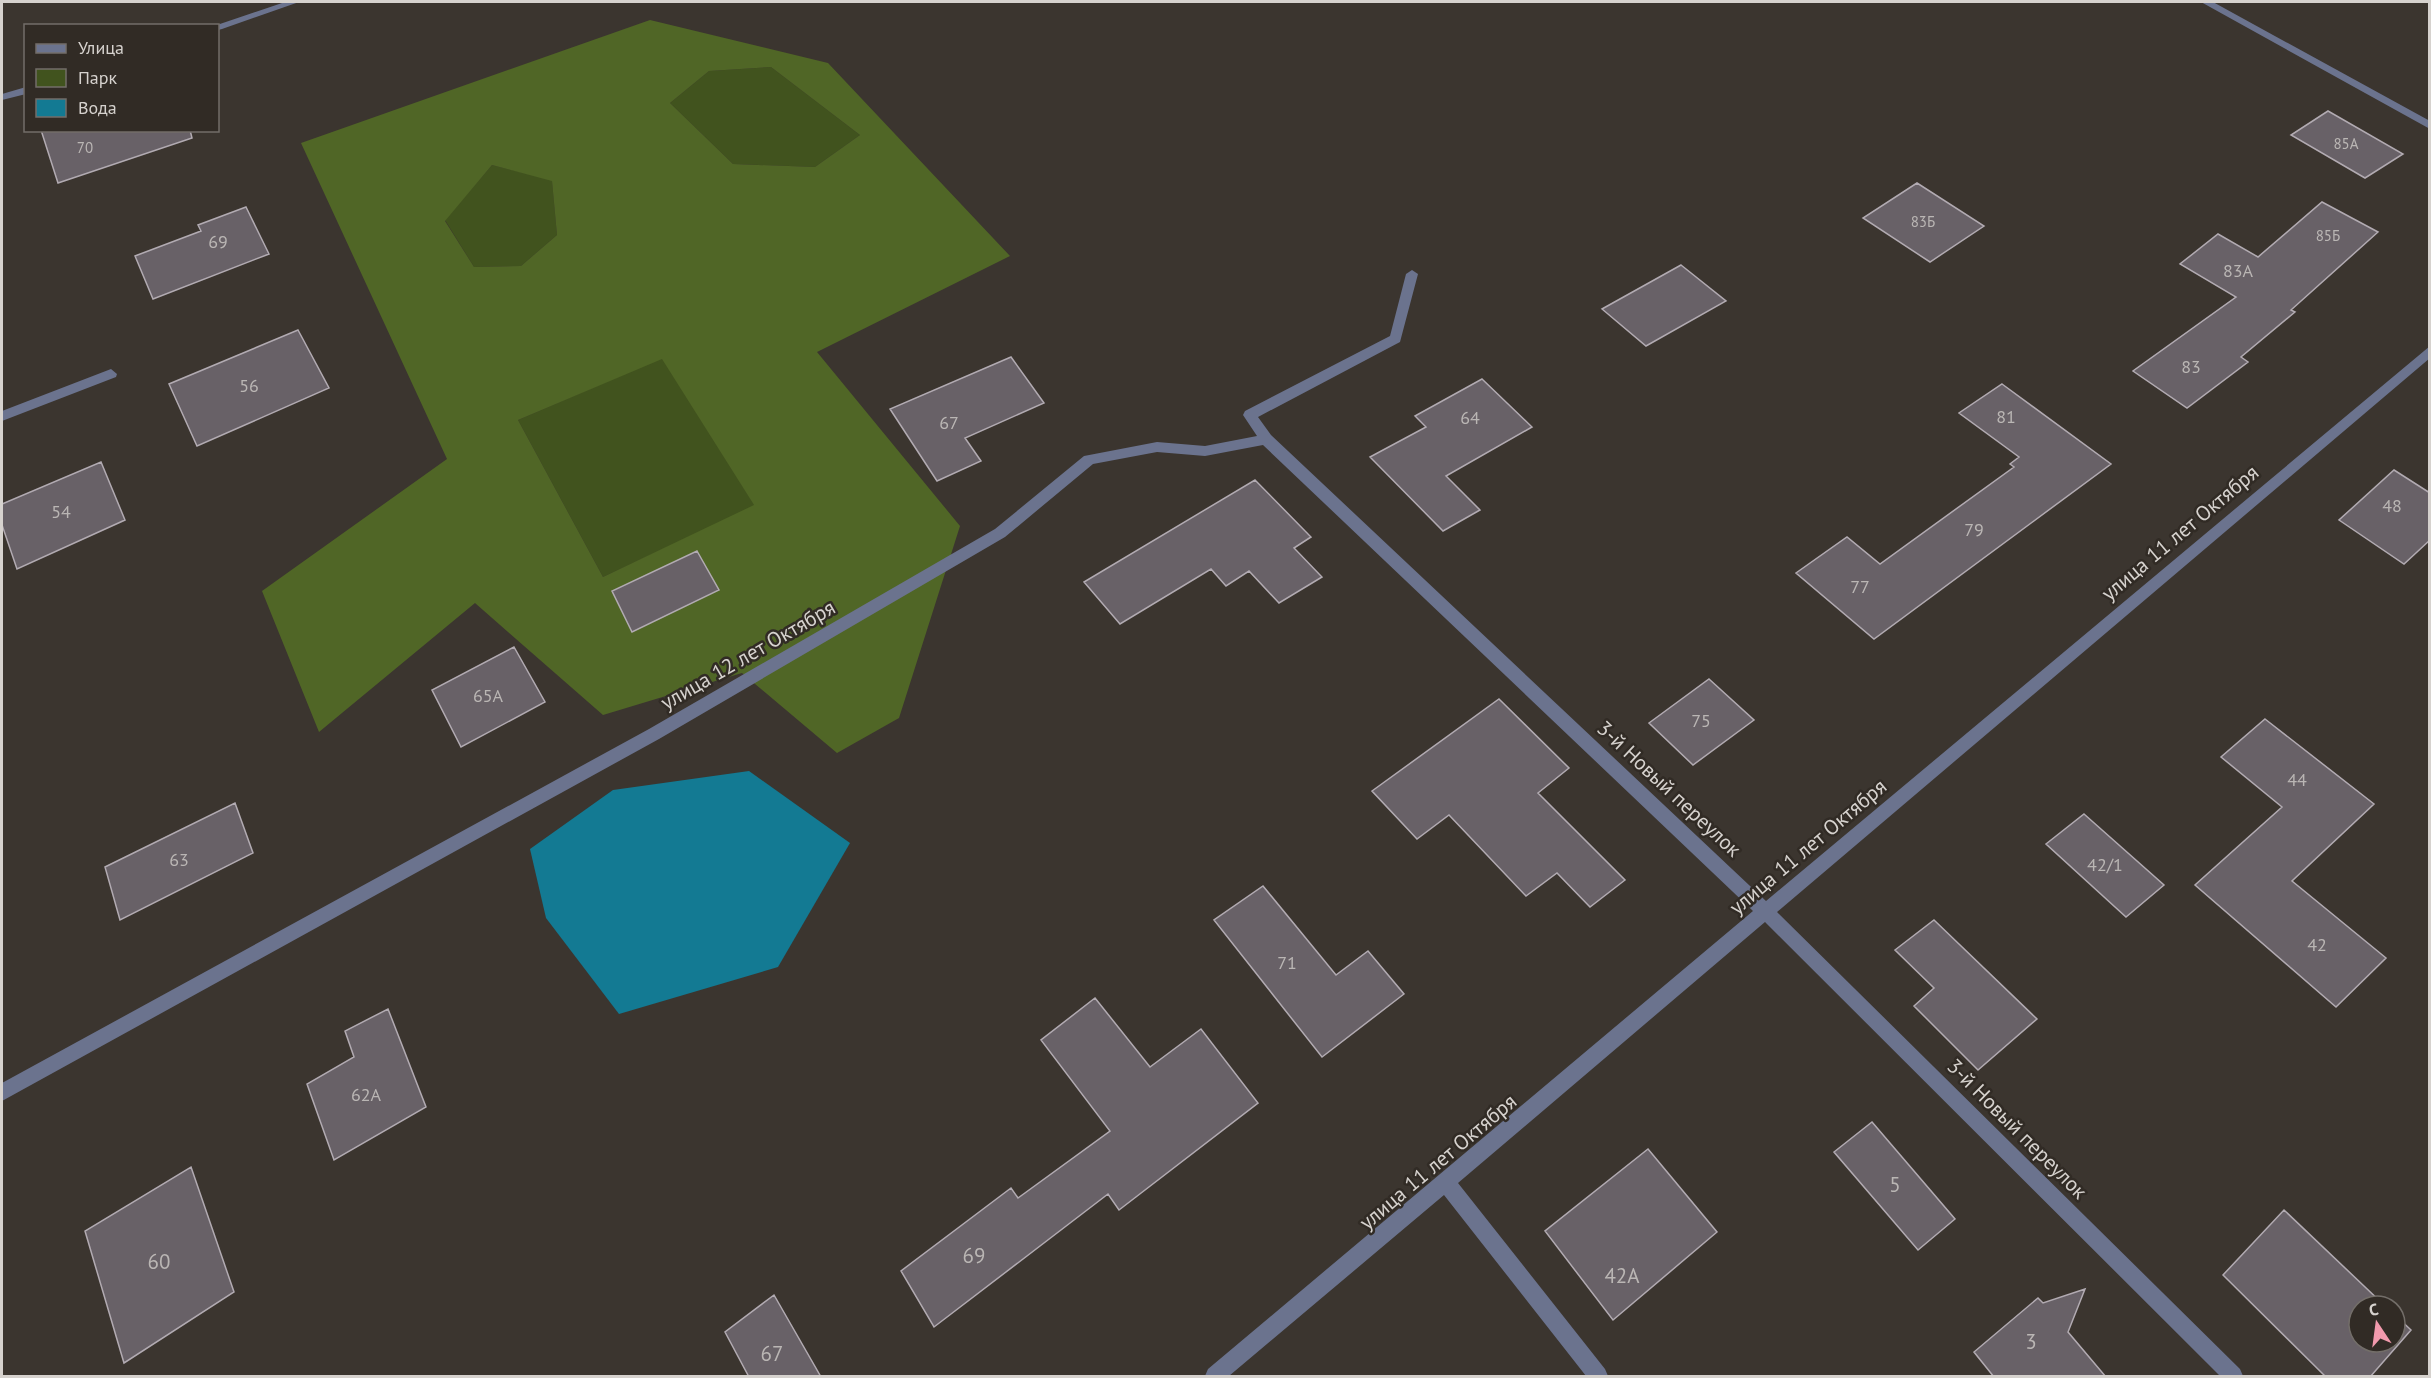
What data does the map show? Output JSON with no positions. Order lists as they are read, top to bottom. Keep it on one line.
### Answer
{"streets":{"street":["улица 11 лет Октября","улица 12 лет Октября","3-й Новый переулок"]},"crossings":[["улица 11 лет Октября","3-й Новый переулок"],["улица 12 лет Октября","3-й Новый переулок"]],"house_numbers":["85А","70","83Б","85Б","69","83А","83","56","81","64","67","48","54","79","77","65А","75","44","63","42/1","42","71","62А","5","69","60","42А","3","67"],"legend":["Улица","Парк","Вода"],"north":"top"}
